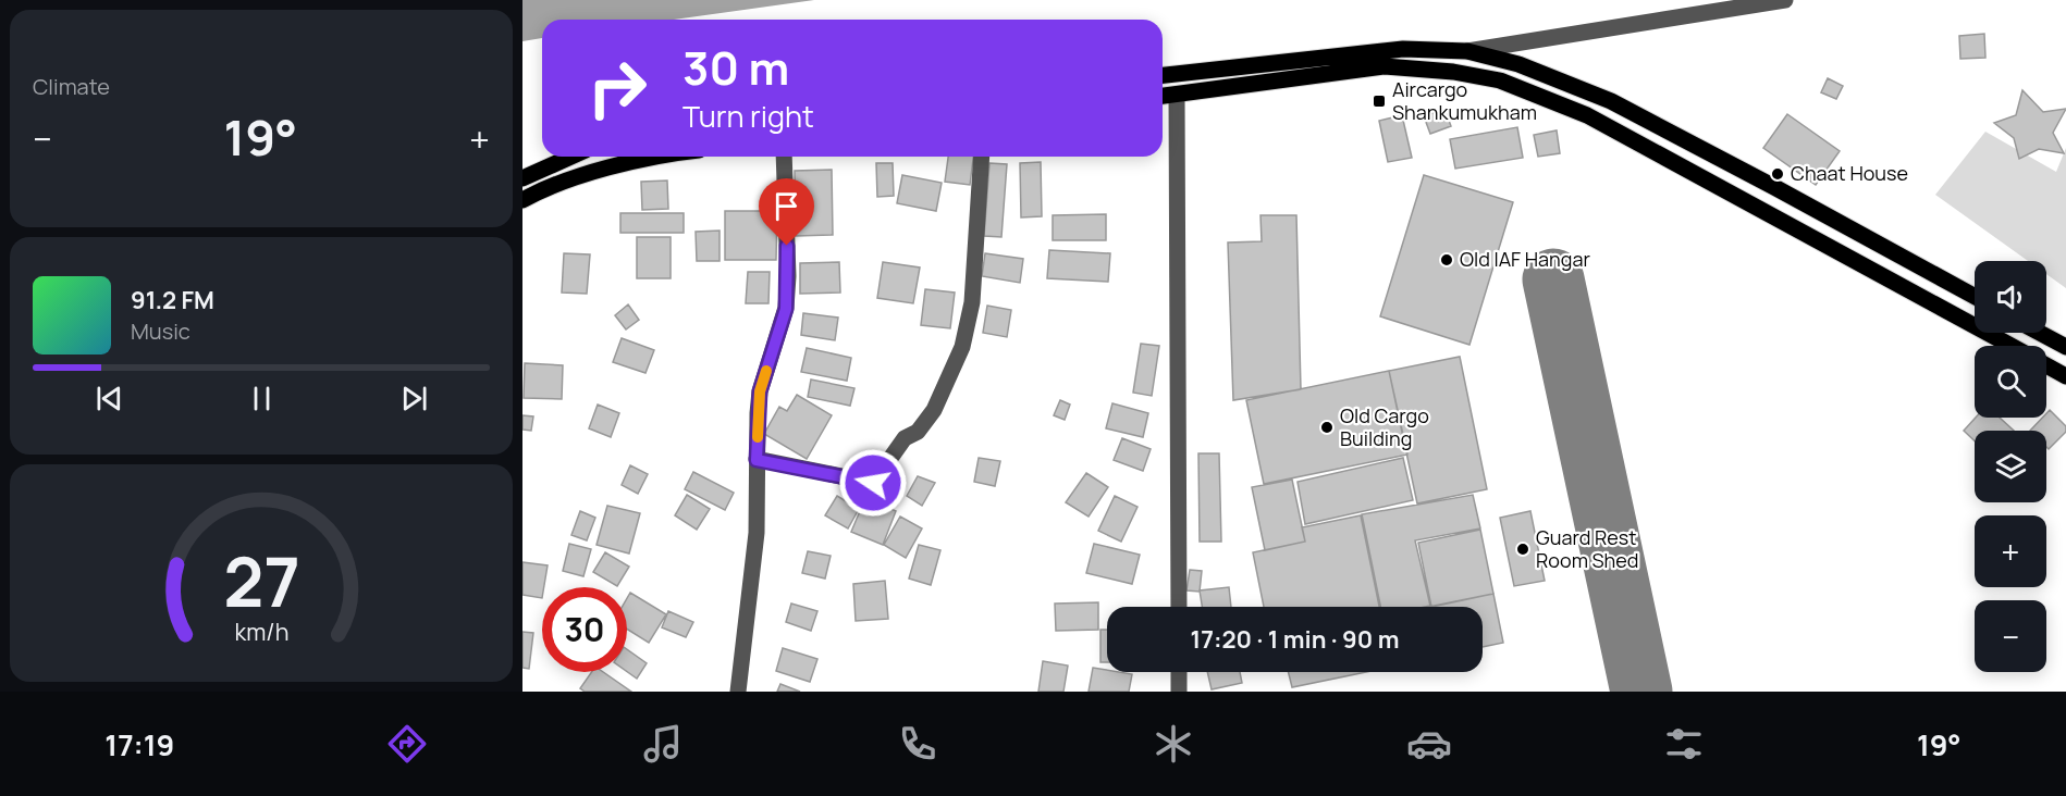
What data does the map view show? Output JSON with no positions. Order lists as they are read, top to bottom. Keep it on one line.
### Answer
{"places":{"transit":["Aircargo Shankumukham"],"other":["Chaat House","Old IAF Hangar","Old Cargo Building","Guard Rest Room Shed"]},"page":{"tile":"Climate","turn":["30 m","Turn right"],"heat":["−","19°","+"],"map_buttons":["+","−"],"song":["91.2 FM","Music"],"limit":"30","trip":"17:20 · 1 min · 90 m","tabs":["17:19","19°"],"gauge":["27","km/h"]}}
